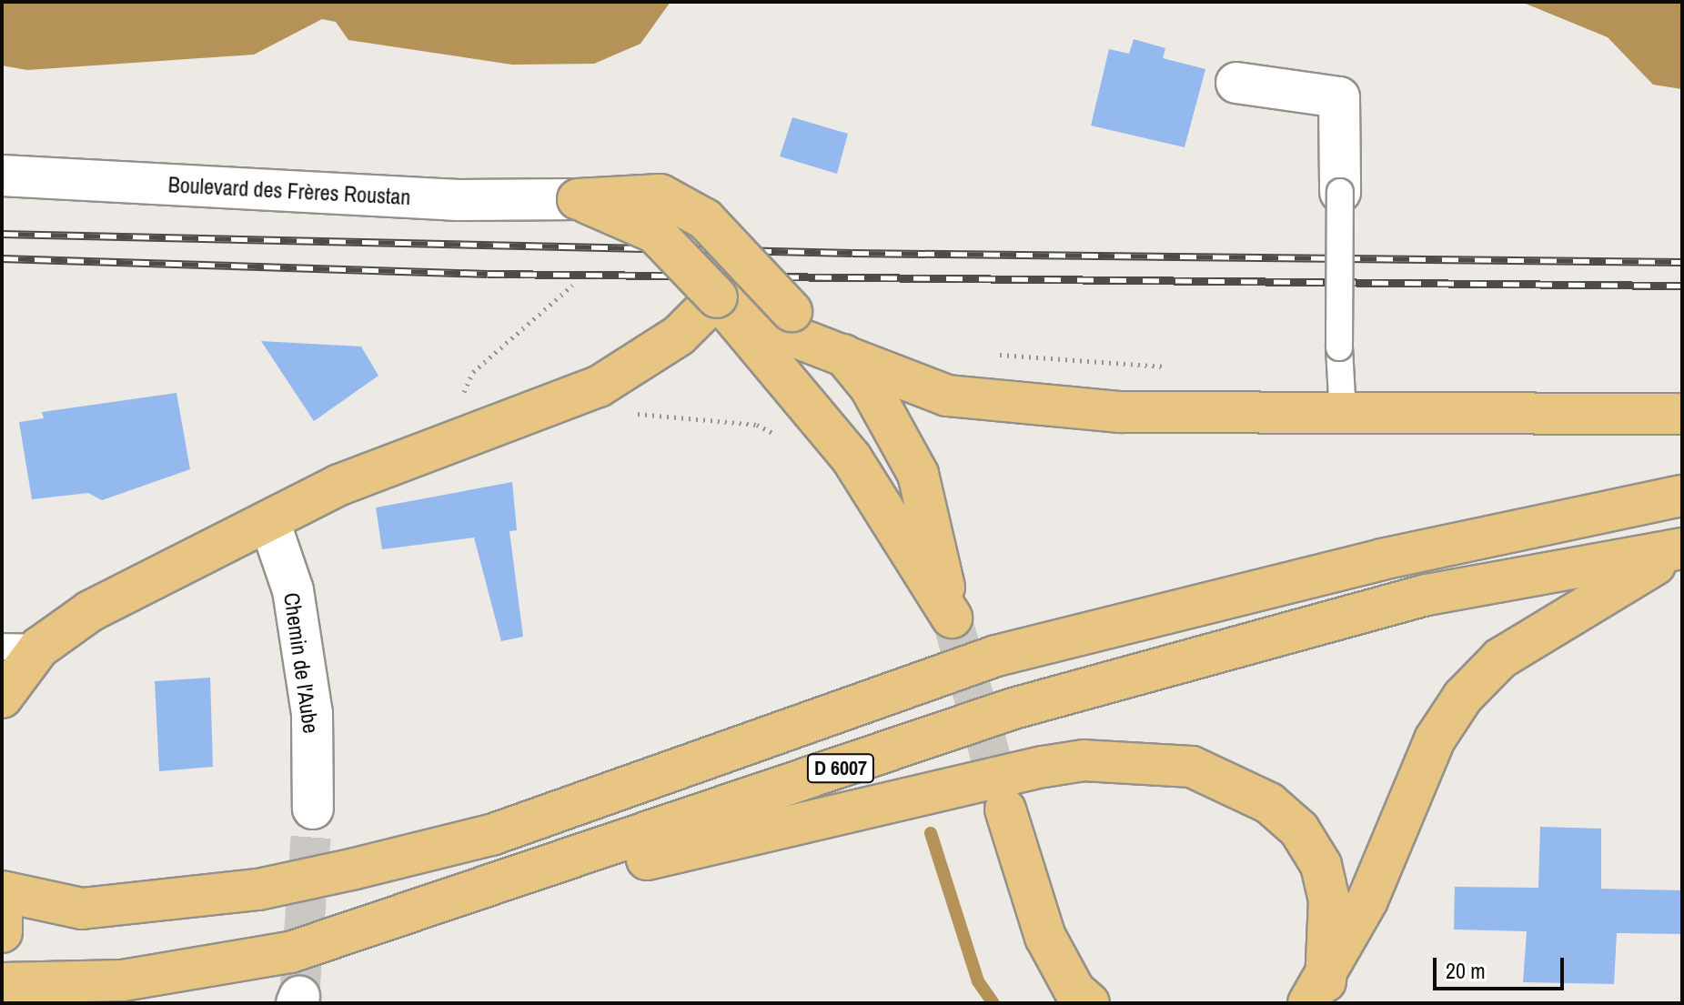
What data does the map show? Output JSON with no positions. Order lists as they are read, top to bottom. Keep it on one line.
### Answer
{"streets":{"main road":["Boulevard des Frères Roustan","Chemin de l'Aube","D 6007"]},"scale_bar":"20 m"}
